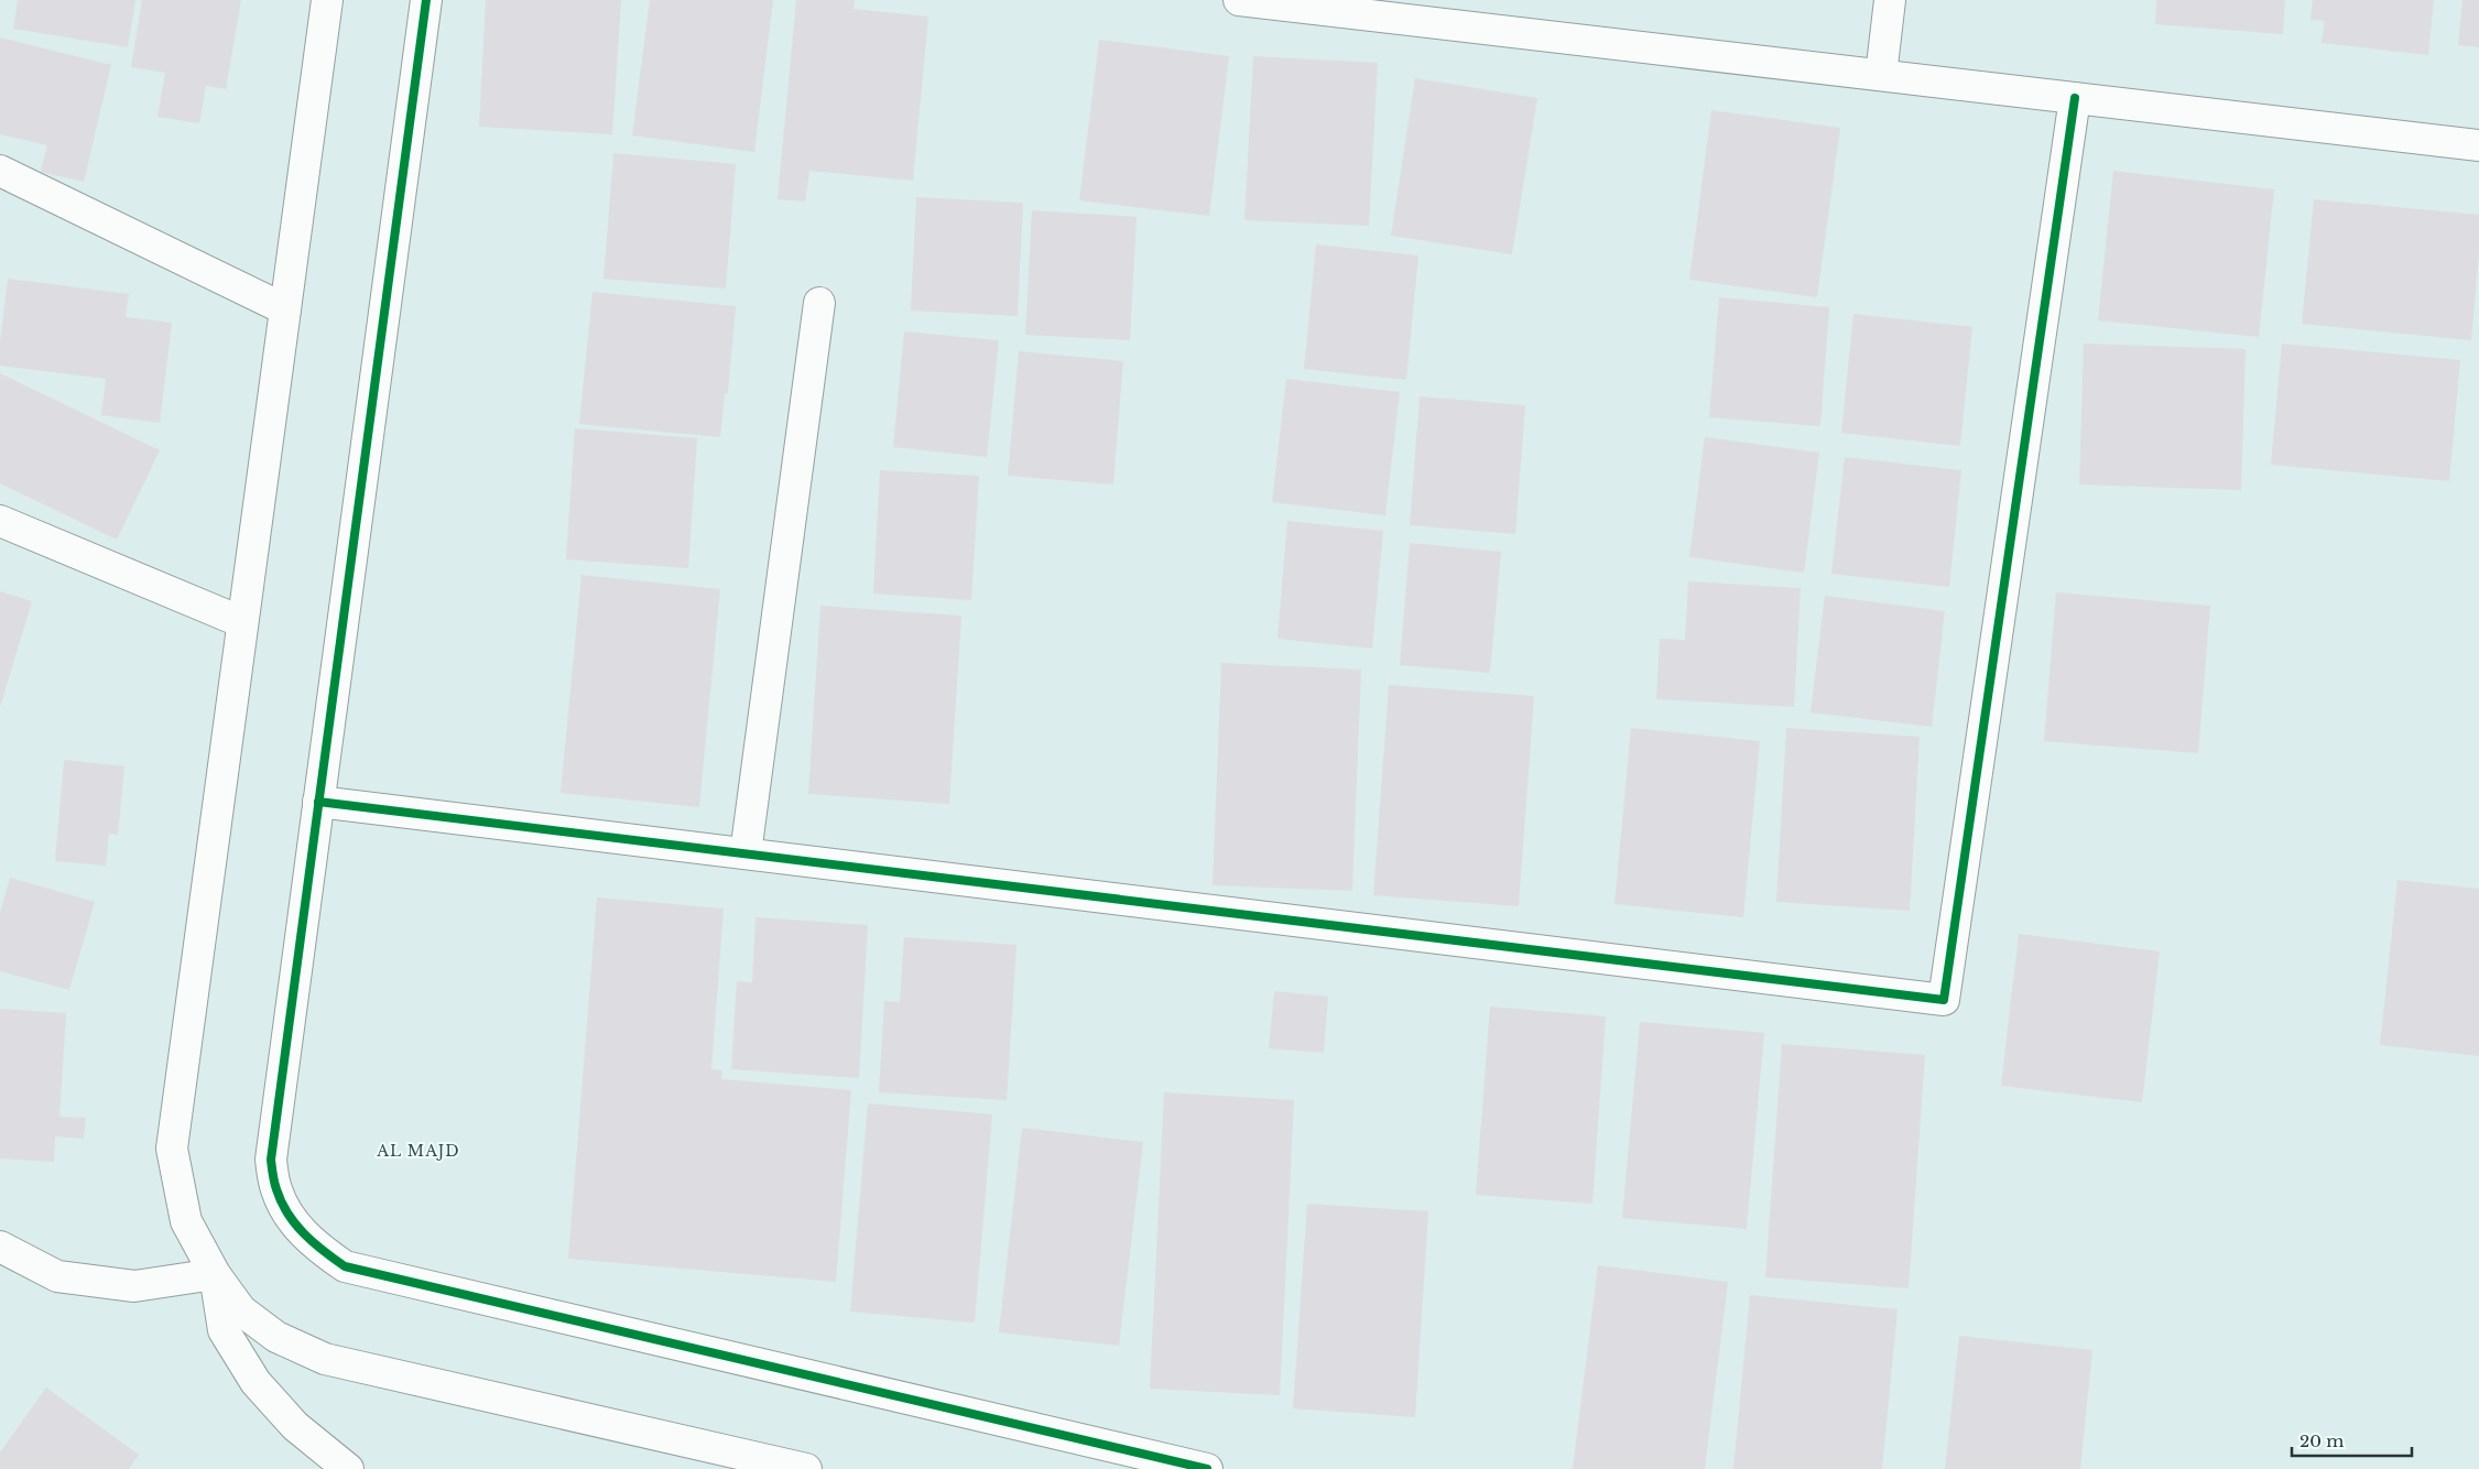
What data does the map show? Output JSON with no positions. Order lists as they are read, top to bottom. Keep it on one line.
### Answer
{"districts":["AL MAJD"],"scale_bar":"20 m"}
